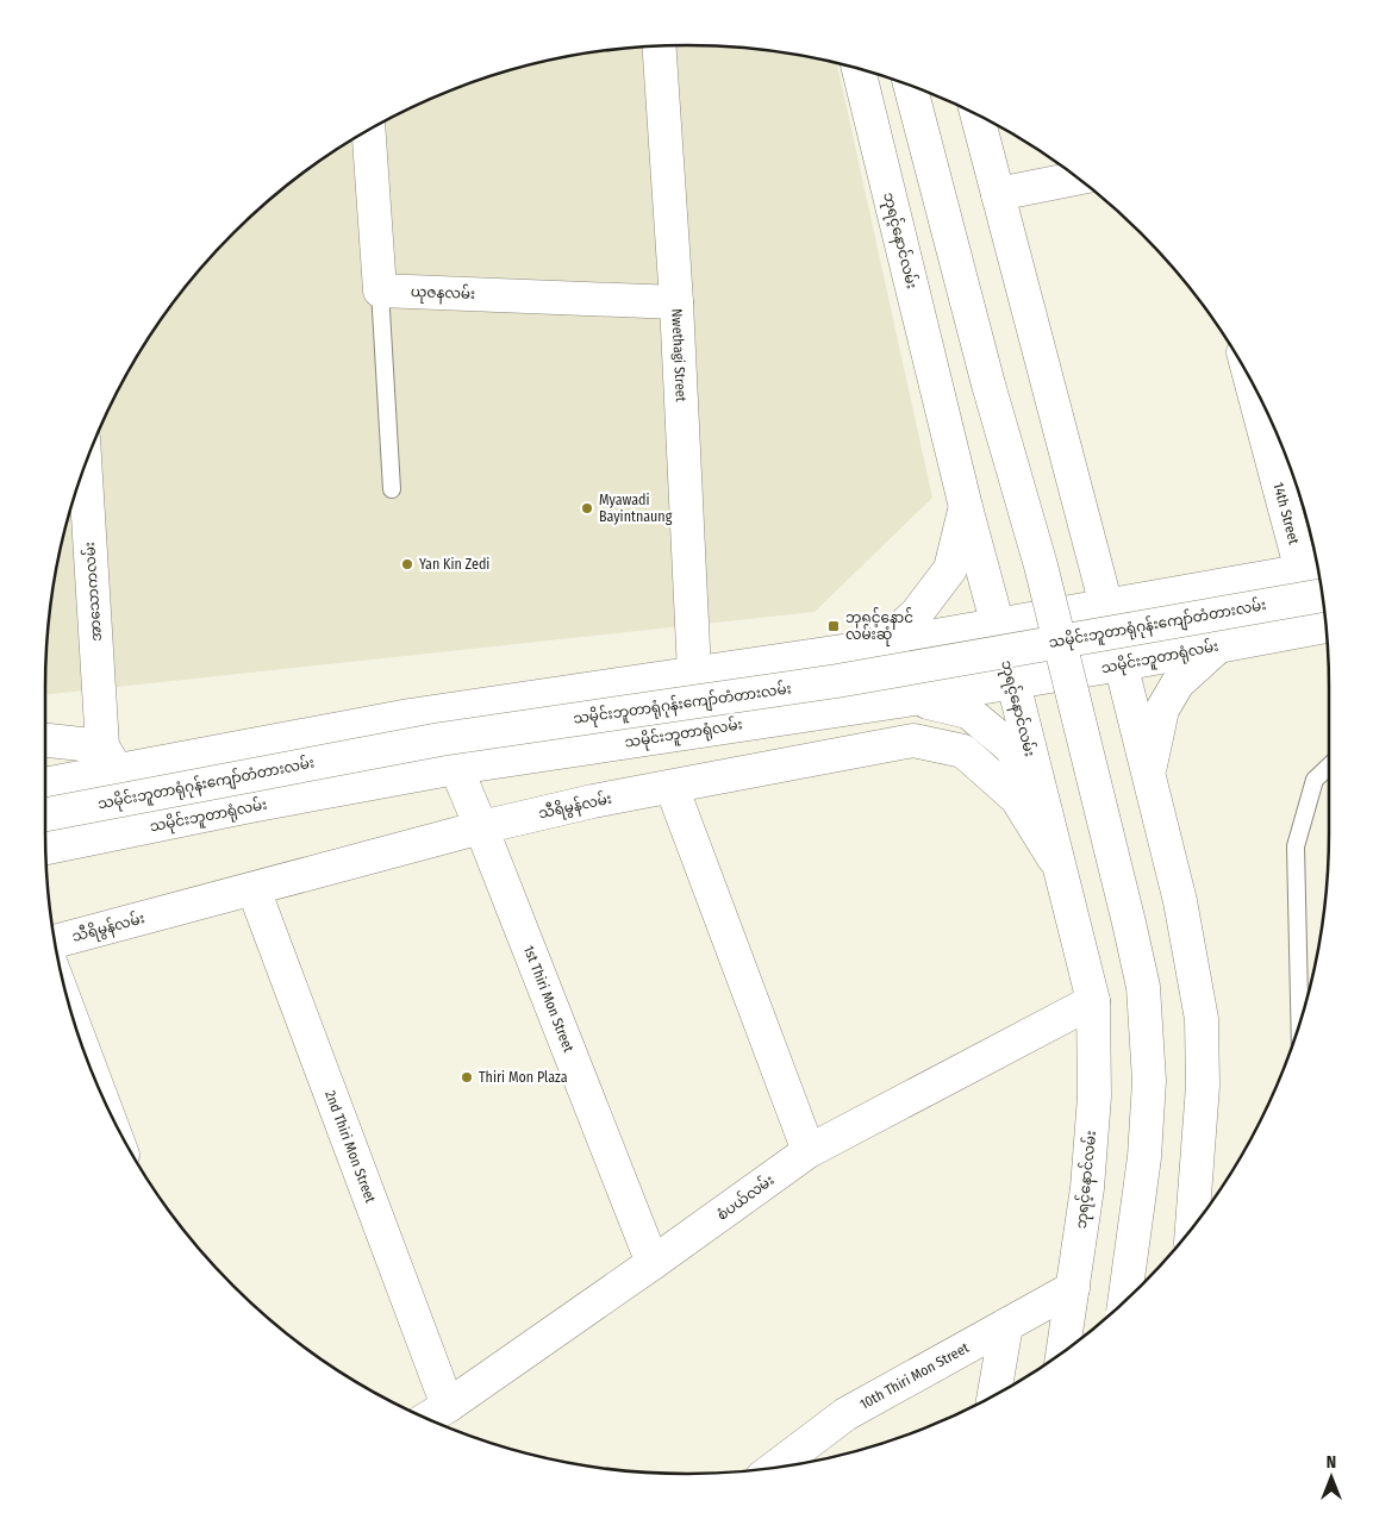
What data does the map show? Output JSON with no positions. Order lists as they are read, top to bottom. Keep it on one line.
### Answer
{"streets":{"main road":["ဘုရင့်နောင်လမ်း","ယုဇနလမ်း","Nwethagi Street","14th Street","အာသောကလမ်း","သမိုင်းဘူတာရုံဂုန်းကျော်တံတားလမ်း","သမိုင်းဘူတာရုံလမ်း","သီရိမွန်လမ်း","1st Thiri Mon Street","2nd Thiri Mon Street","စံပယ်လမ်း","10th Thiri Mon Street"]},"crossings":[["ဘုရင့်နောင်လမ်း","သမိုင်းဘူတာရုံလမ်း"],["ဘုရင့်နောင်လမ်း","သီရိမွန်လမ်း"],["ဘုရင့်နောင်လမ်း","စံပယ်လမ်း"],["ဘုရင့်နောင်လမ်း","10th Thiri Mon Street"],["ယုဇနလမ်း","Nwethagi Street"],["သမိုင်းဘူတာရုံလမ်း","1st Thiri Mon Street"],["သီရိမွန်လမ်း","1st Thiri Mon Street"],["သီရိမွန်လမ်း","2nd Thiri Mon Street"],["1st Thiri Mon Street","စံပယ်လမ်း"],["2nd Thiri Mon Street","စံပယ်လမ်း"]],"places":{"other":["Myawadi Bayintnaung","Yan Kin Zedi","Thiri Mon Plaza"],"transit":["ဘုရင့်နောင် လမ်းဆုံ"]},"north":"top"}
